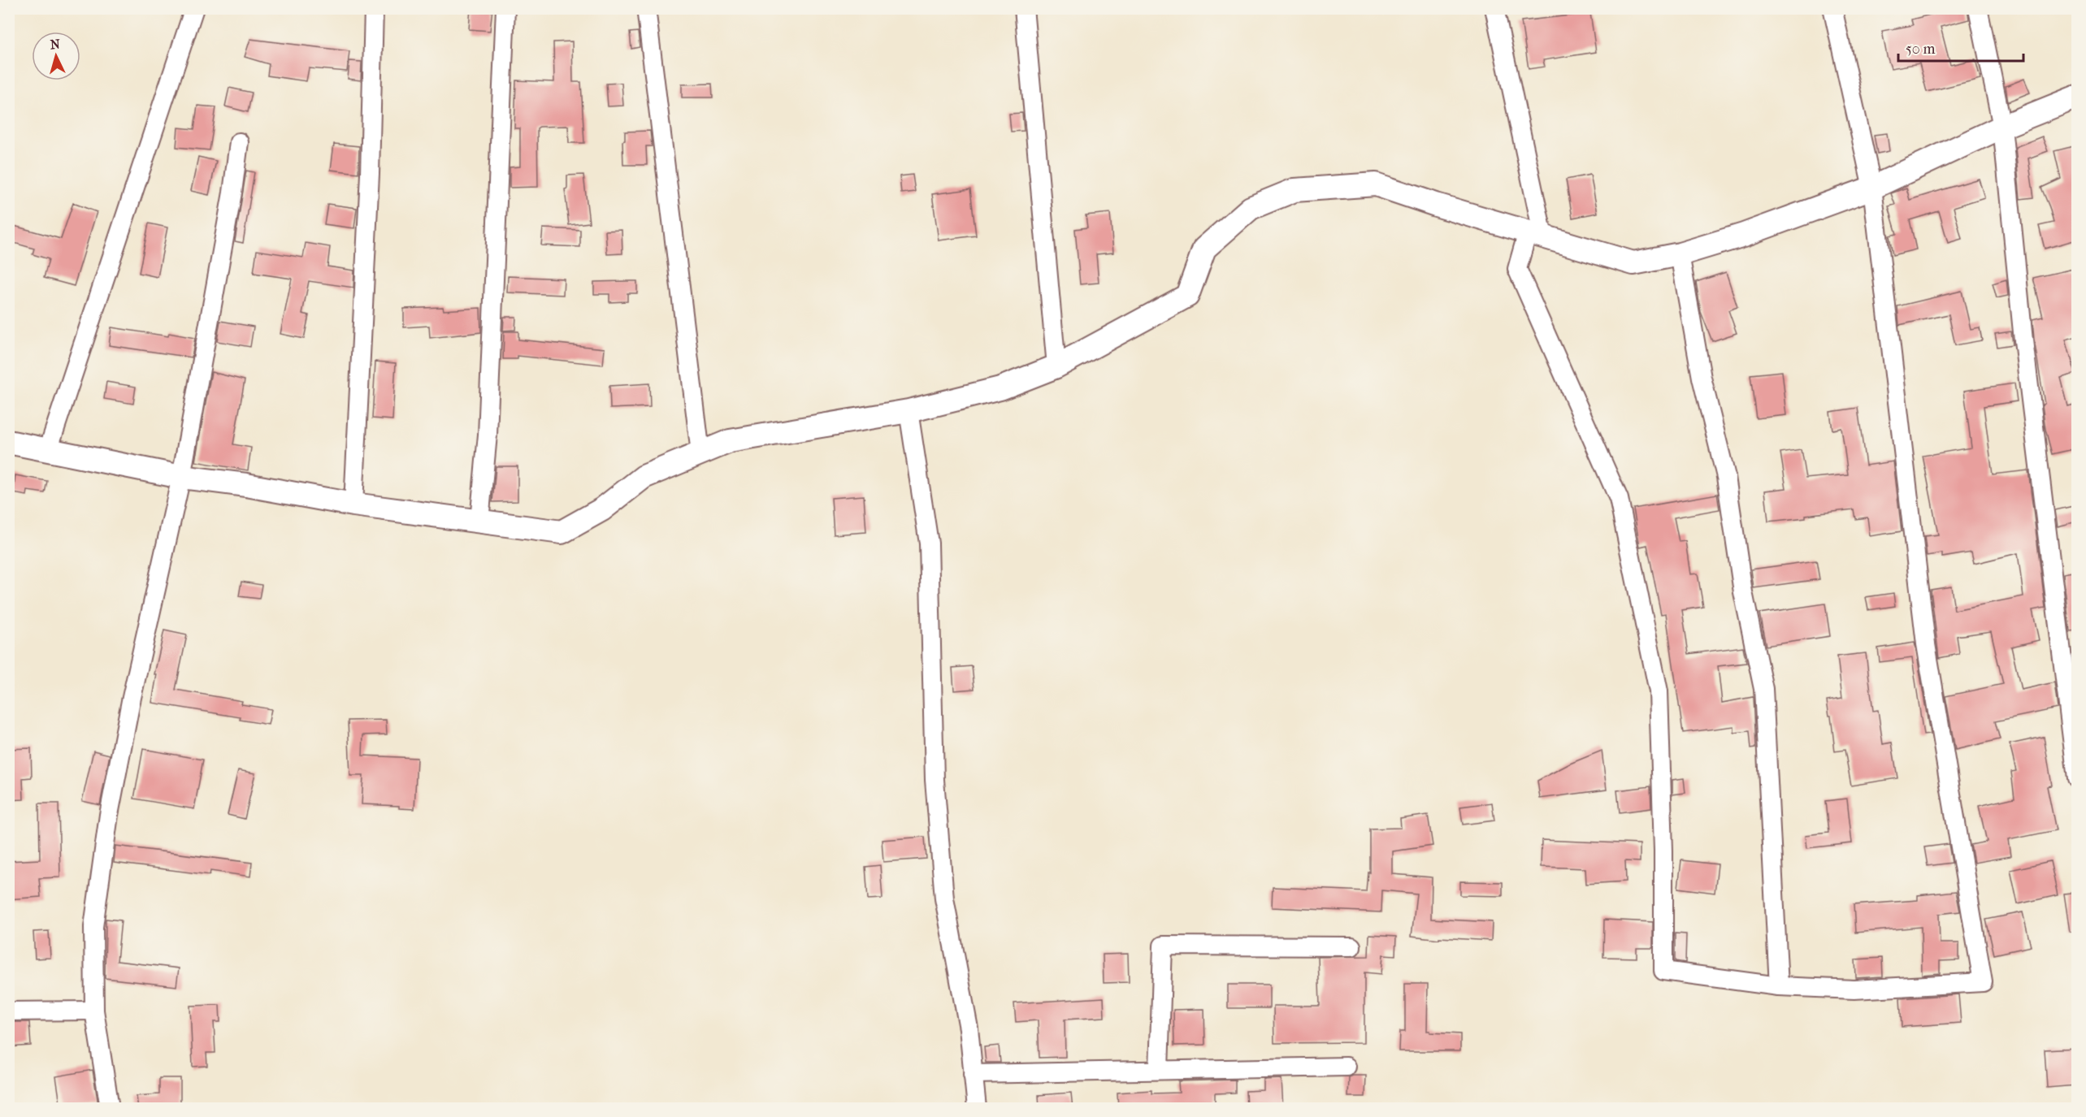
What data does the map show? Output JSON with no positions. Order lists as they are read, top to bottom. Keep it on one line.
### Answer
{"scale_bar":"50 m","north":"top"}
